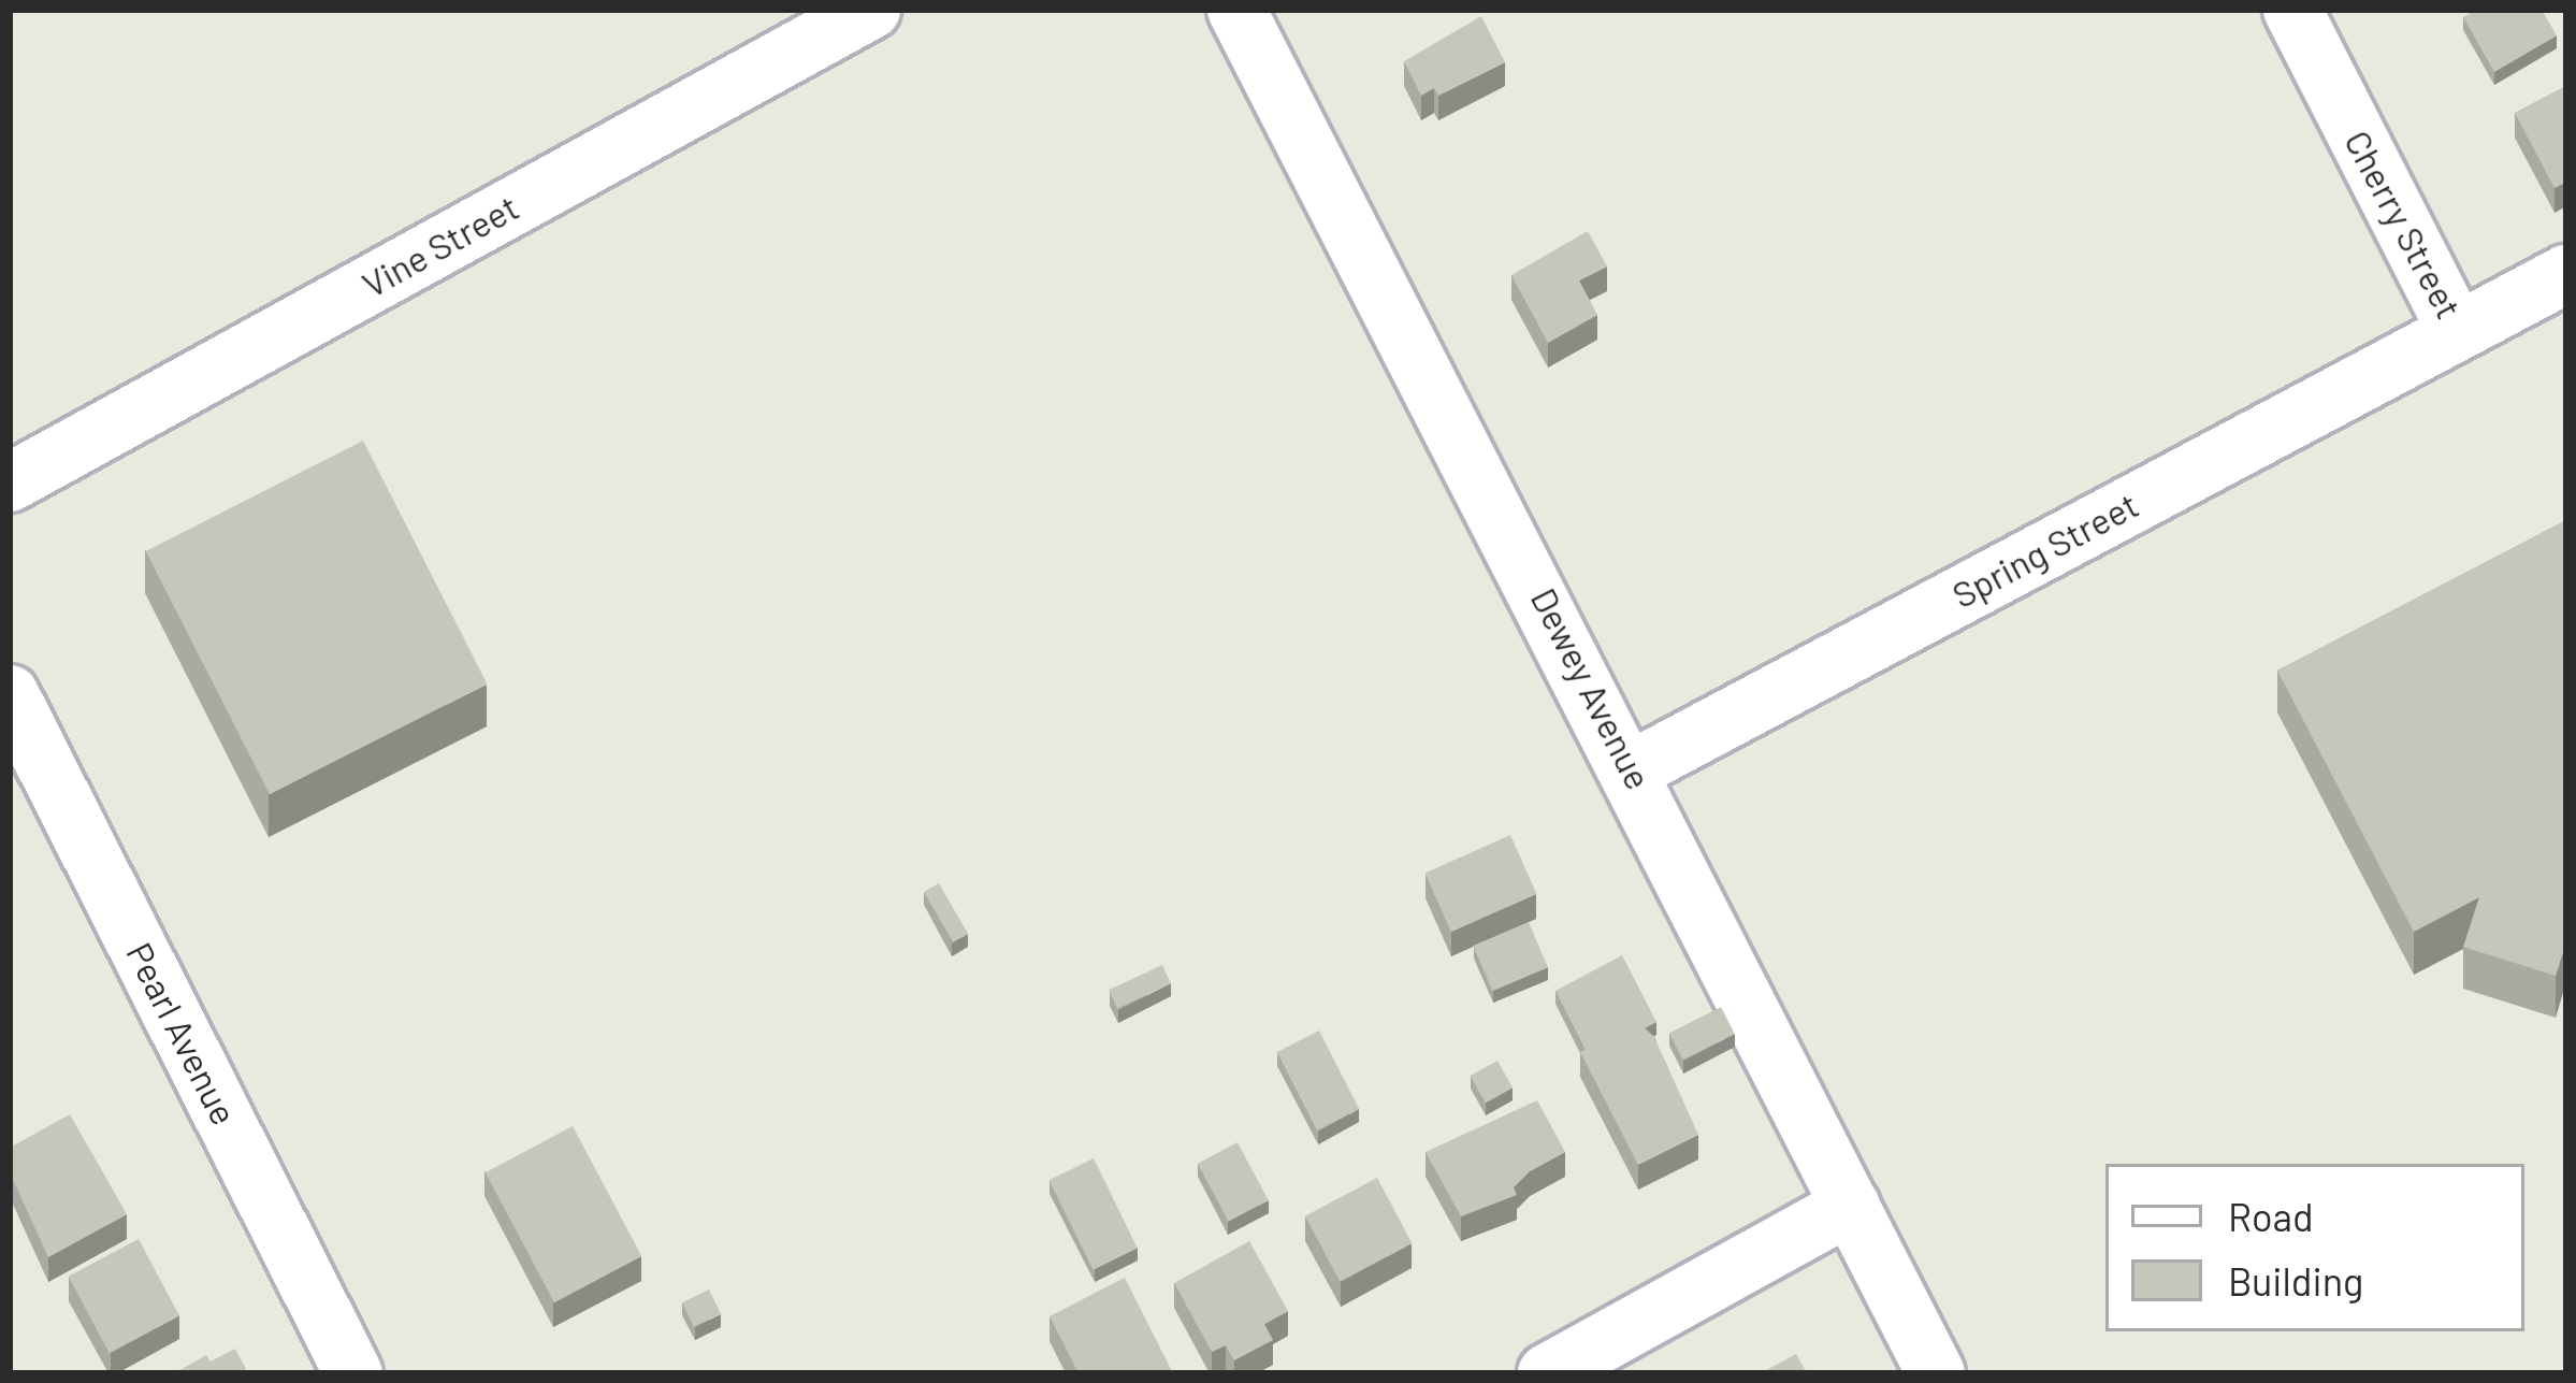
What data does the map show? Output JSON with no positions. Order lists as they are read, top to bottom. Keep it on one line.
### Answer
{"streets":{"street":["Cherry Street","Vine Street","Spring Street","Dewey Avenue","Pearl Avenue"]},"crossings":[["Cherry Street","Spring Street"],["Spring Street","Dewey Avenue"]],"legend":["Road","Building"]}
